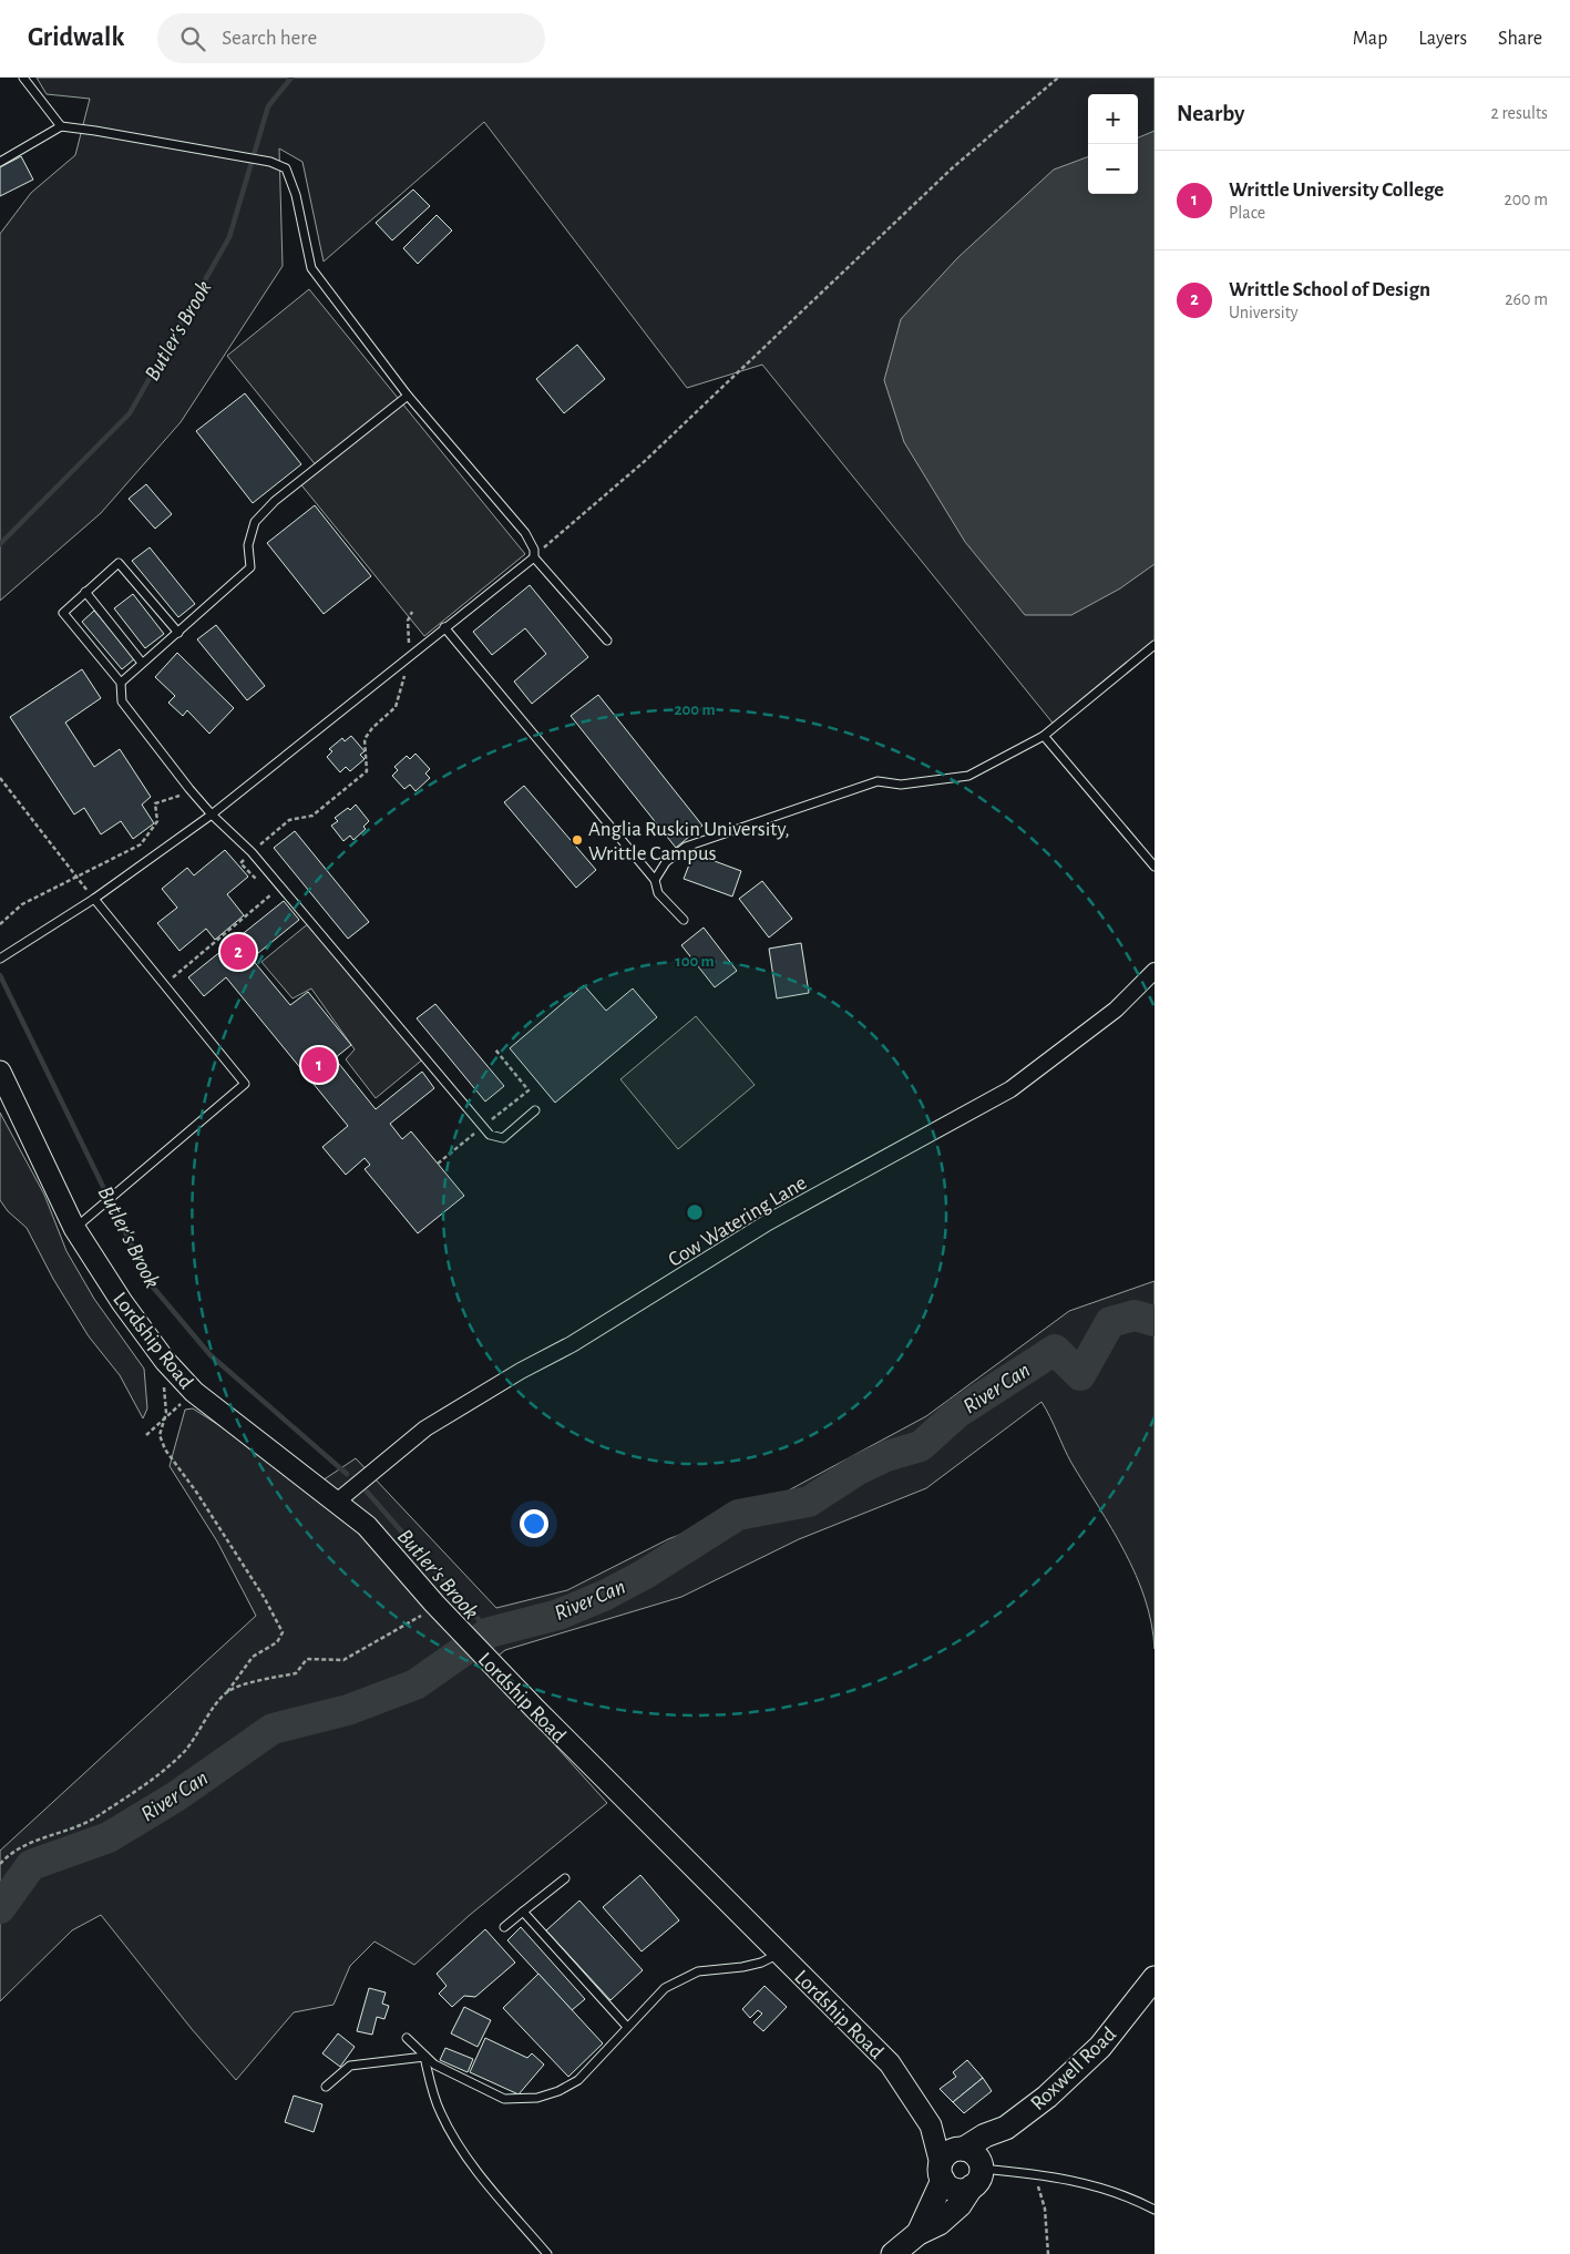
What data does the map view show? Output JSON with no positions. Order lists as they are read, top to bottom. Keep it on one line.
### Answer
{"streets":{"main road":["Roxwell Road"],"street":["Cow Watering Lane","Lordship Road"]},"crossings":[["Cow Watering Lane","Lordship Road"],["Lordship Road","Roxwell Road"]],"water":["Butler's Brook","River Can"],"places":["Anglia Ruskin University, Writtle Campus"],"page":{"header":"Gridwalk","search":"Search here","nav":["Map","Layers","Share"],"heading":["Nearby","2 results"],"map_buttons":["+","−"],"list":[{"mark":"1","name":"Writtle University College","note":"Place","value":"200 m"},{"mark":"2","name":"Writtle School of Design","note":"University","value":"260 m"}],"pins":["2","1"]},"rings":["200 m","100 m"]}
